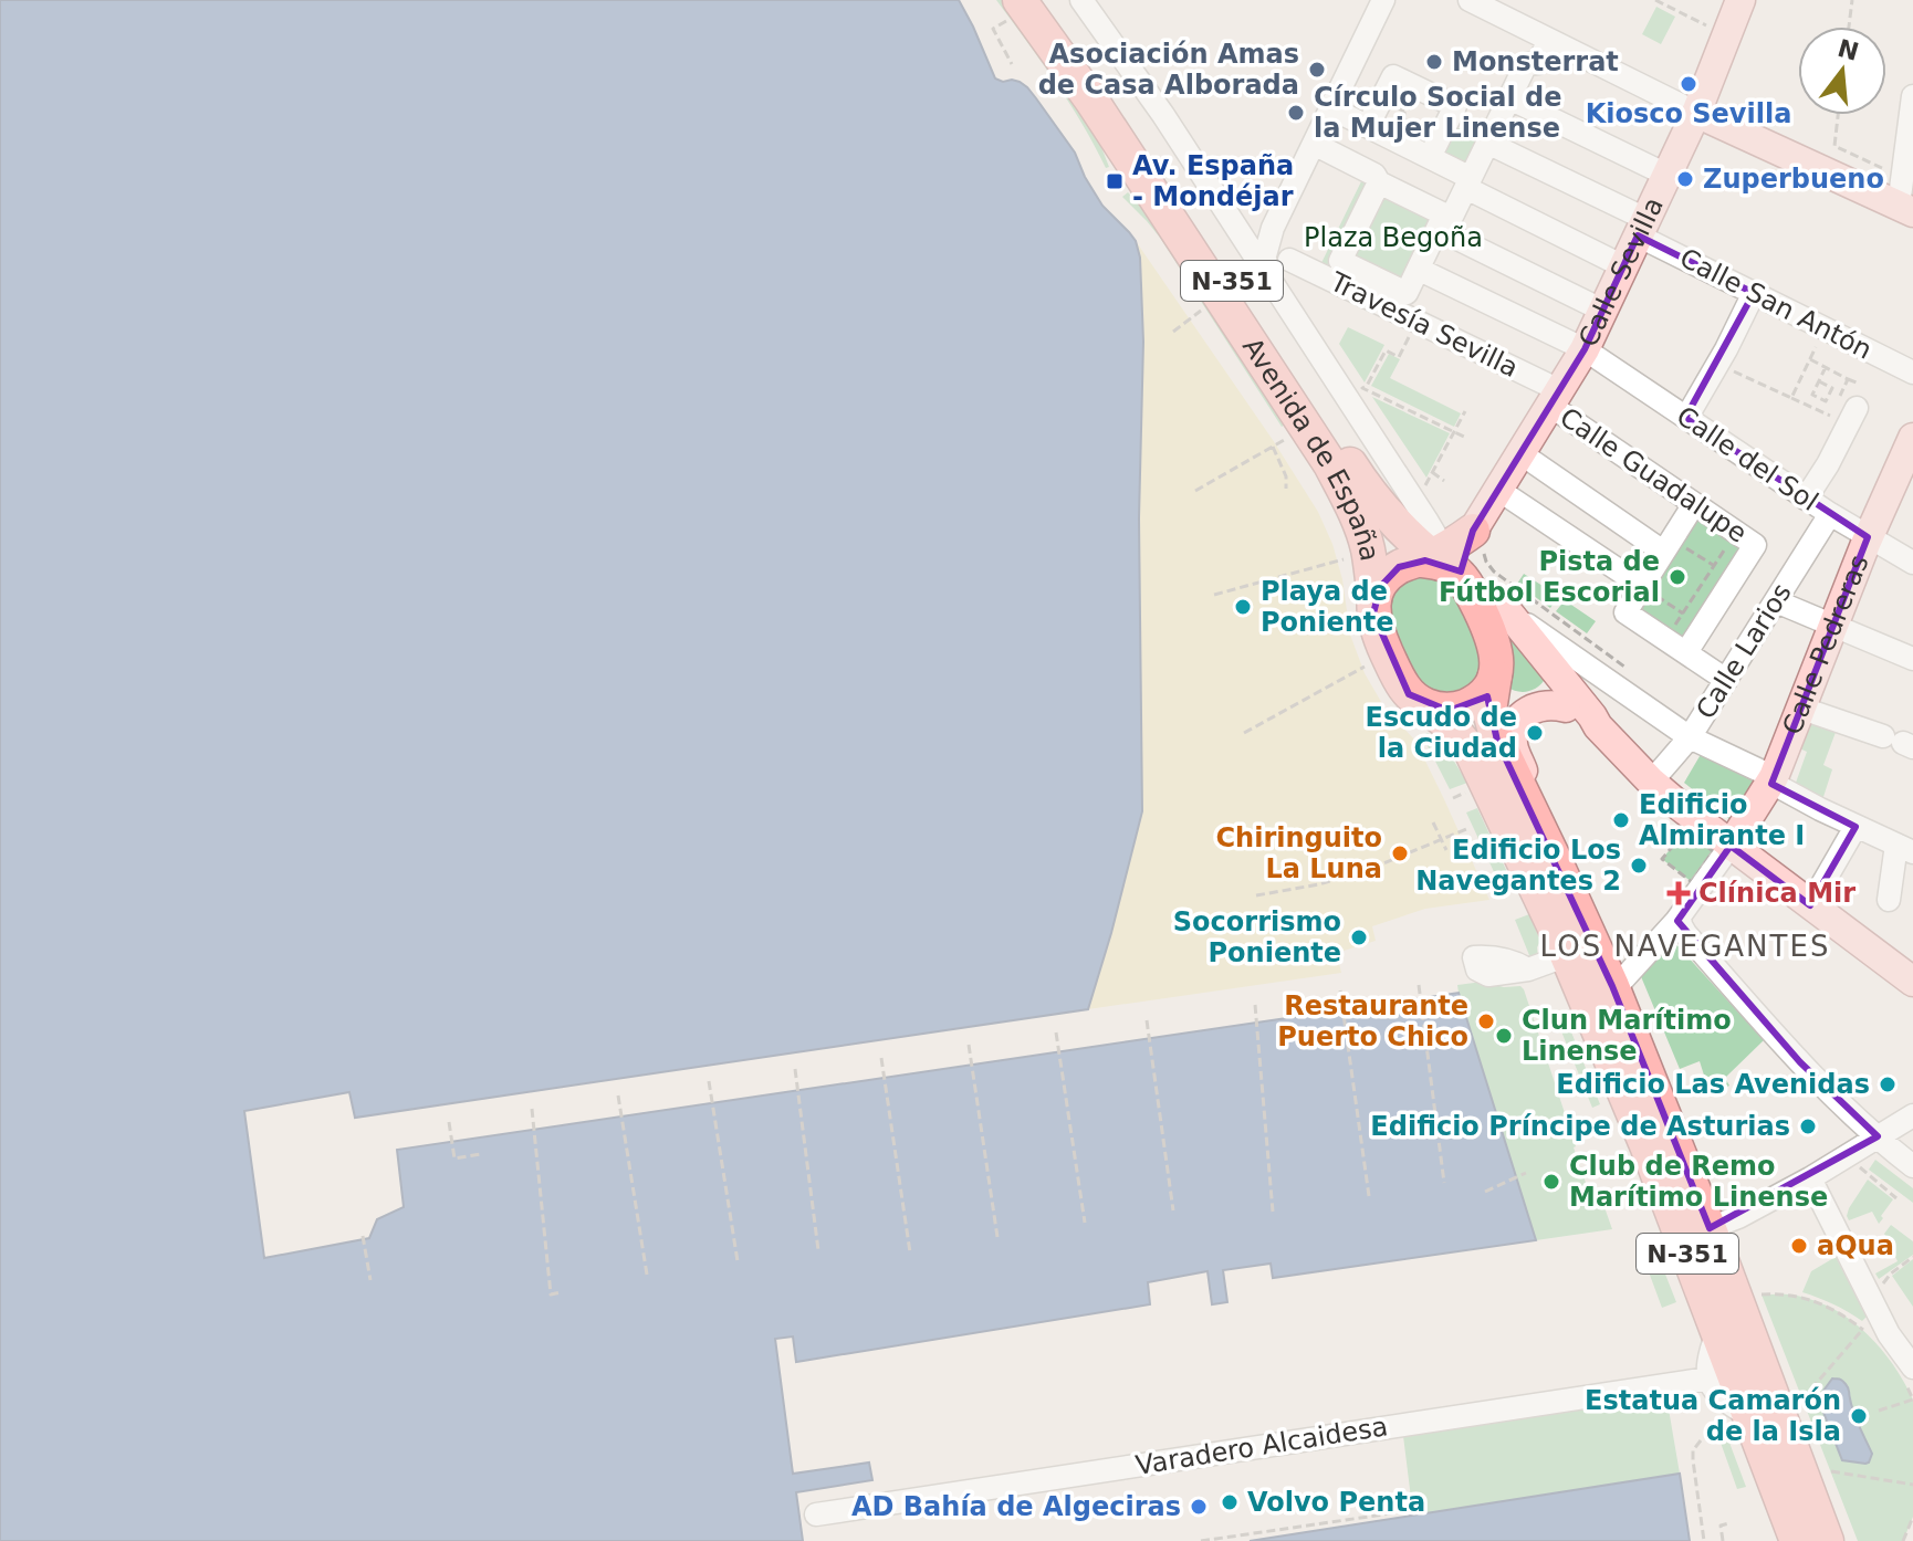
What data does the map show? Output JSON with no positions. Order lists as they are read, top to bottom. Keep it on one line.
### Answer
{"streets":{"highway":["N-351","Avenida de España"],"main road":["Calle Sevilla","Calle Pedreras"],"street":["Calle San Antón","Travesía Sevilla","Calle del Sol","Calle Guadalupe","Calle Larios","Varadero Alcaidesa"]},"crossings":[["Calle Sevilla","Calle San Antón"],["Calle Sevilla","Travesía Sevilla"],["Calle Sevilla","Calle del Sol"],["Calle Sevilla","Calle Guadalupe"],["N-351","Avenida de España"],["Travesía Sevilla","Calle Guadalupe"],["Calle del Sol","Calle Pedreras"],["Calle del Sol","Calle Larios"]],"districts":["LOS NAVEGANTES"],"parks":["Plaza Begoña"],"places":{"other":["Monsterrat","Asociación Amas de Casa Alborada","Kiosco Sevilla","Círculo Social de la Mujer Linense","Zuperbueno","Pista de Fútbol Escorial","Playa de Poniente","Escudo de la Ciudad","Edificio Almirante I","Chiringuito La Luna","Edificio Los Navegantes 2","Socorrismo Poniente","Restaurante Puerto Chico","Clun Marítimo Linense","Edificio Las Avenidas","Edificio Príncipe de Asturias","Club de Remo Marítimo Linense","aQua","Estatua Camarón de la Isla","Volvo Penta","AD Bahía de Algeciras"],"transit":["Av. España - Mondéjar"],"health":["Clínica Mir"]},"north":"top"}
